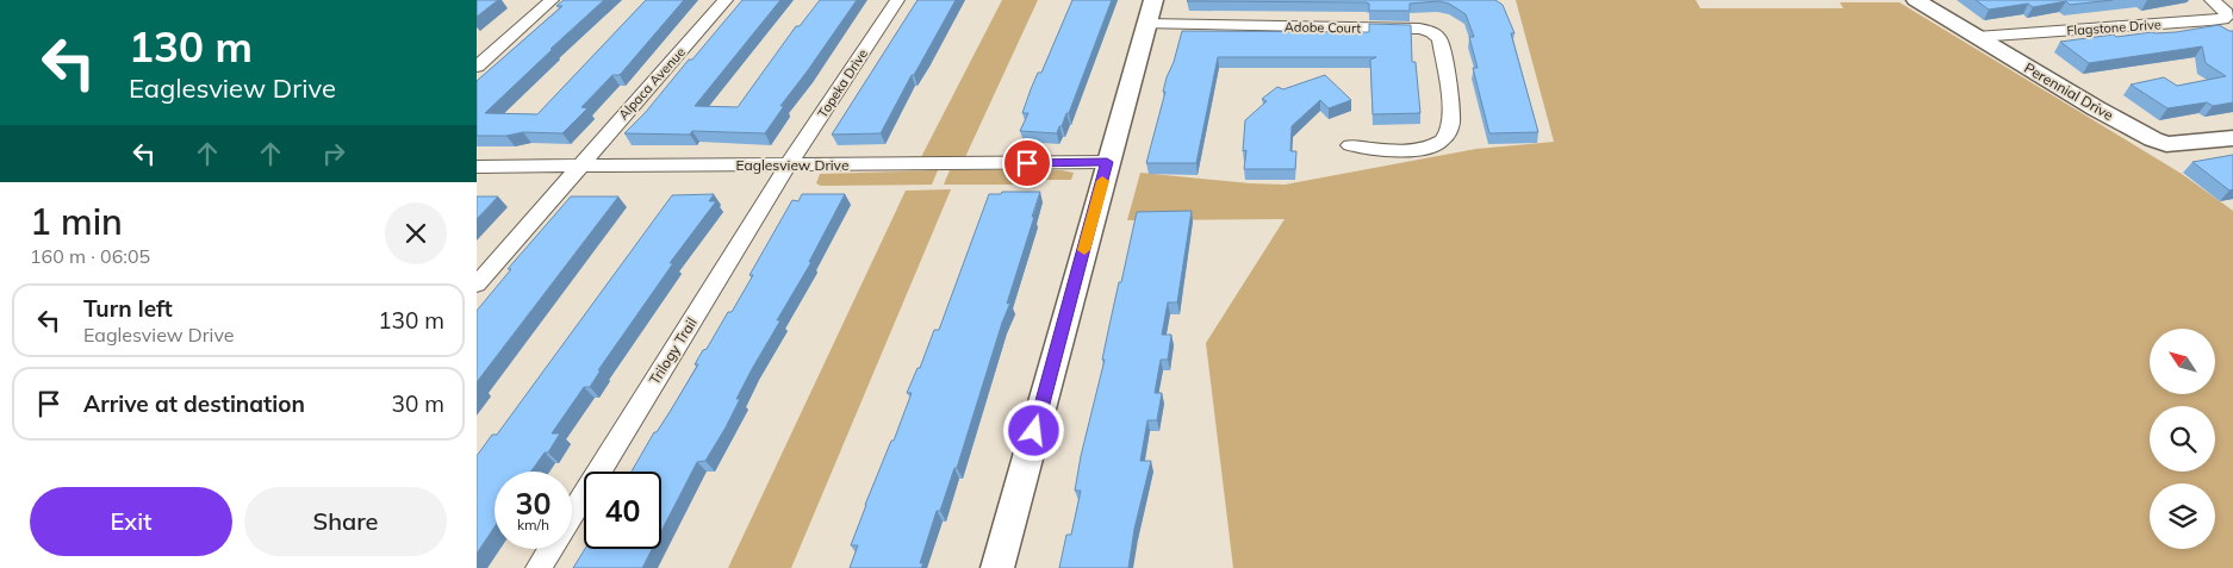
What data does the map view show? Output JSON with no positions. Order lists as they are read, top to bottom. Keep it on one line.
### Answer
{"streets":{"street":["Adobe Court","Flagstone Drive","Alpaca Avenue","Topeka Drive","Perennial Drive","Eaglesview Drive","Trilogy Trail"]},"crossings":[["Flagstone Drive","Perennial Drive"],["Alpaca Avenue","Eaglesview Drive"],["Topeka Drive","Eaglesview Drive"],["Topeka Drive","Trilogy Trail"],["Eaglesview Drive","Trilogy Trail"]],"north":"top left","page":{"turn":["130 m","Eaglesview Drive"],"heading":["1 min","160 m · 06:05"],"list":[{"name":"Turn left","note":"Eaglesview Drive","value":"130 m"},{"name":"Arrive at destination","value":"30 m"}],"speed":"30 km/h","limit":"40","buttons":["Exit","Share"]}}
